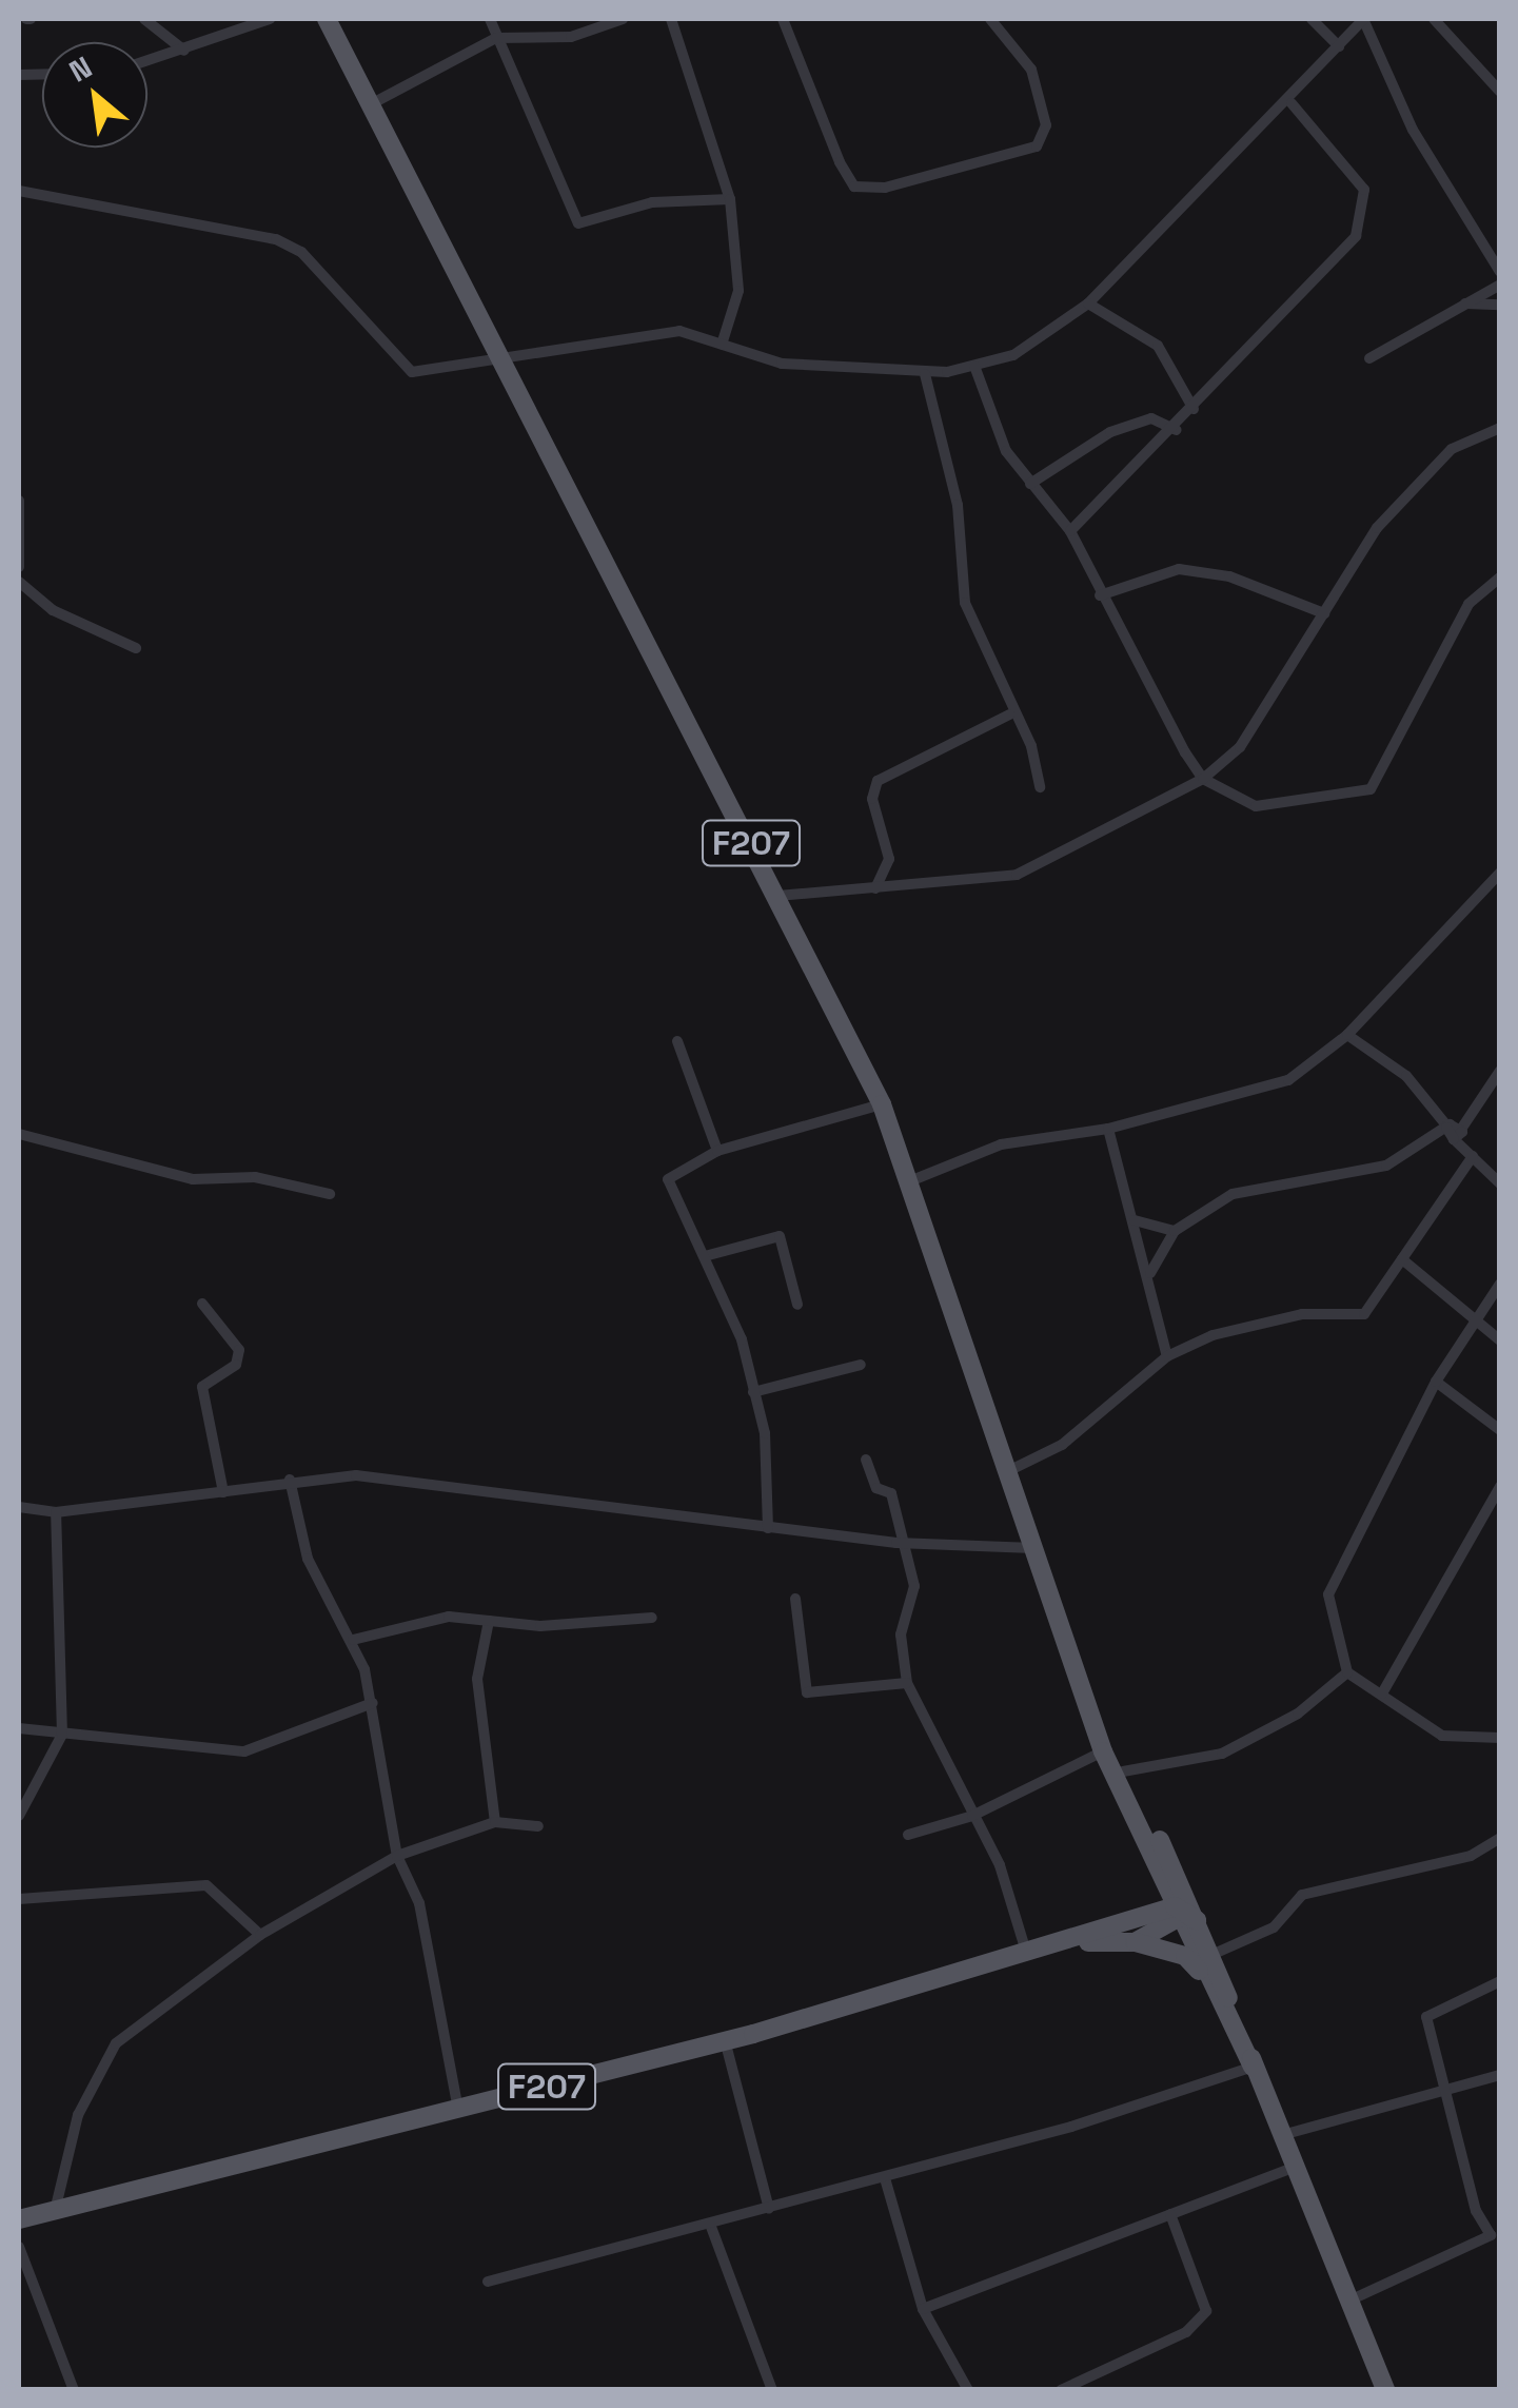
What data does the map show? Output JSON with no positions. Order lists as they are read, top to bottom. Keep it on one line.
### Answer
{"streets":{"main road":["F207"]},"north":"top left"}
